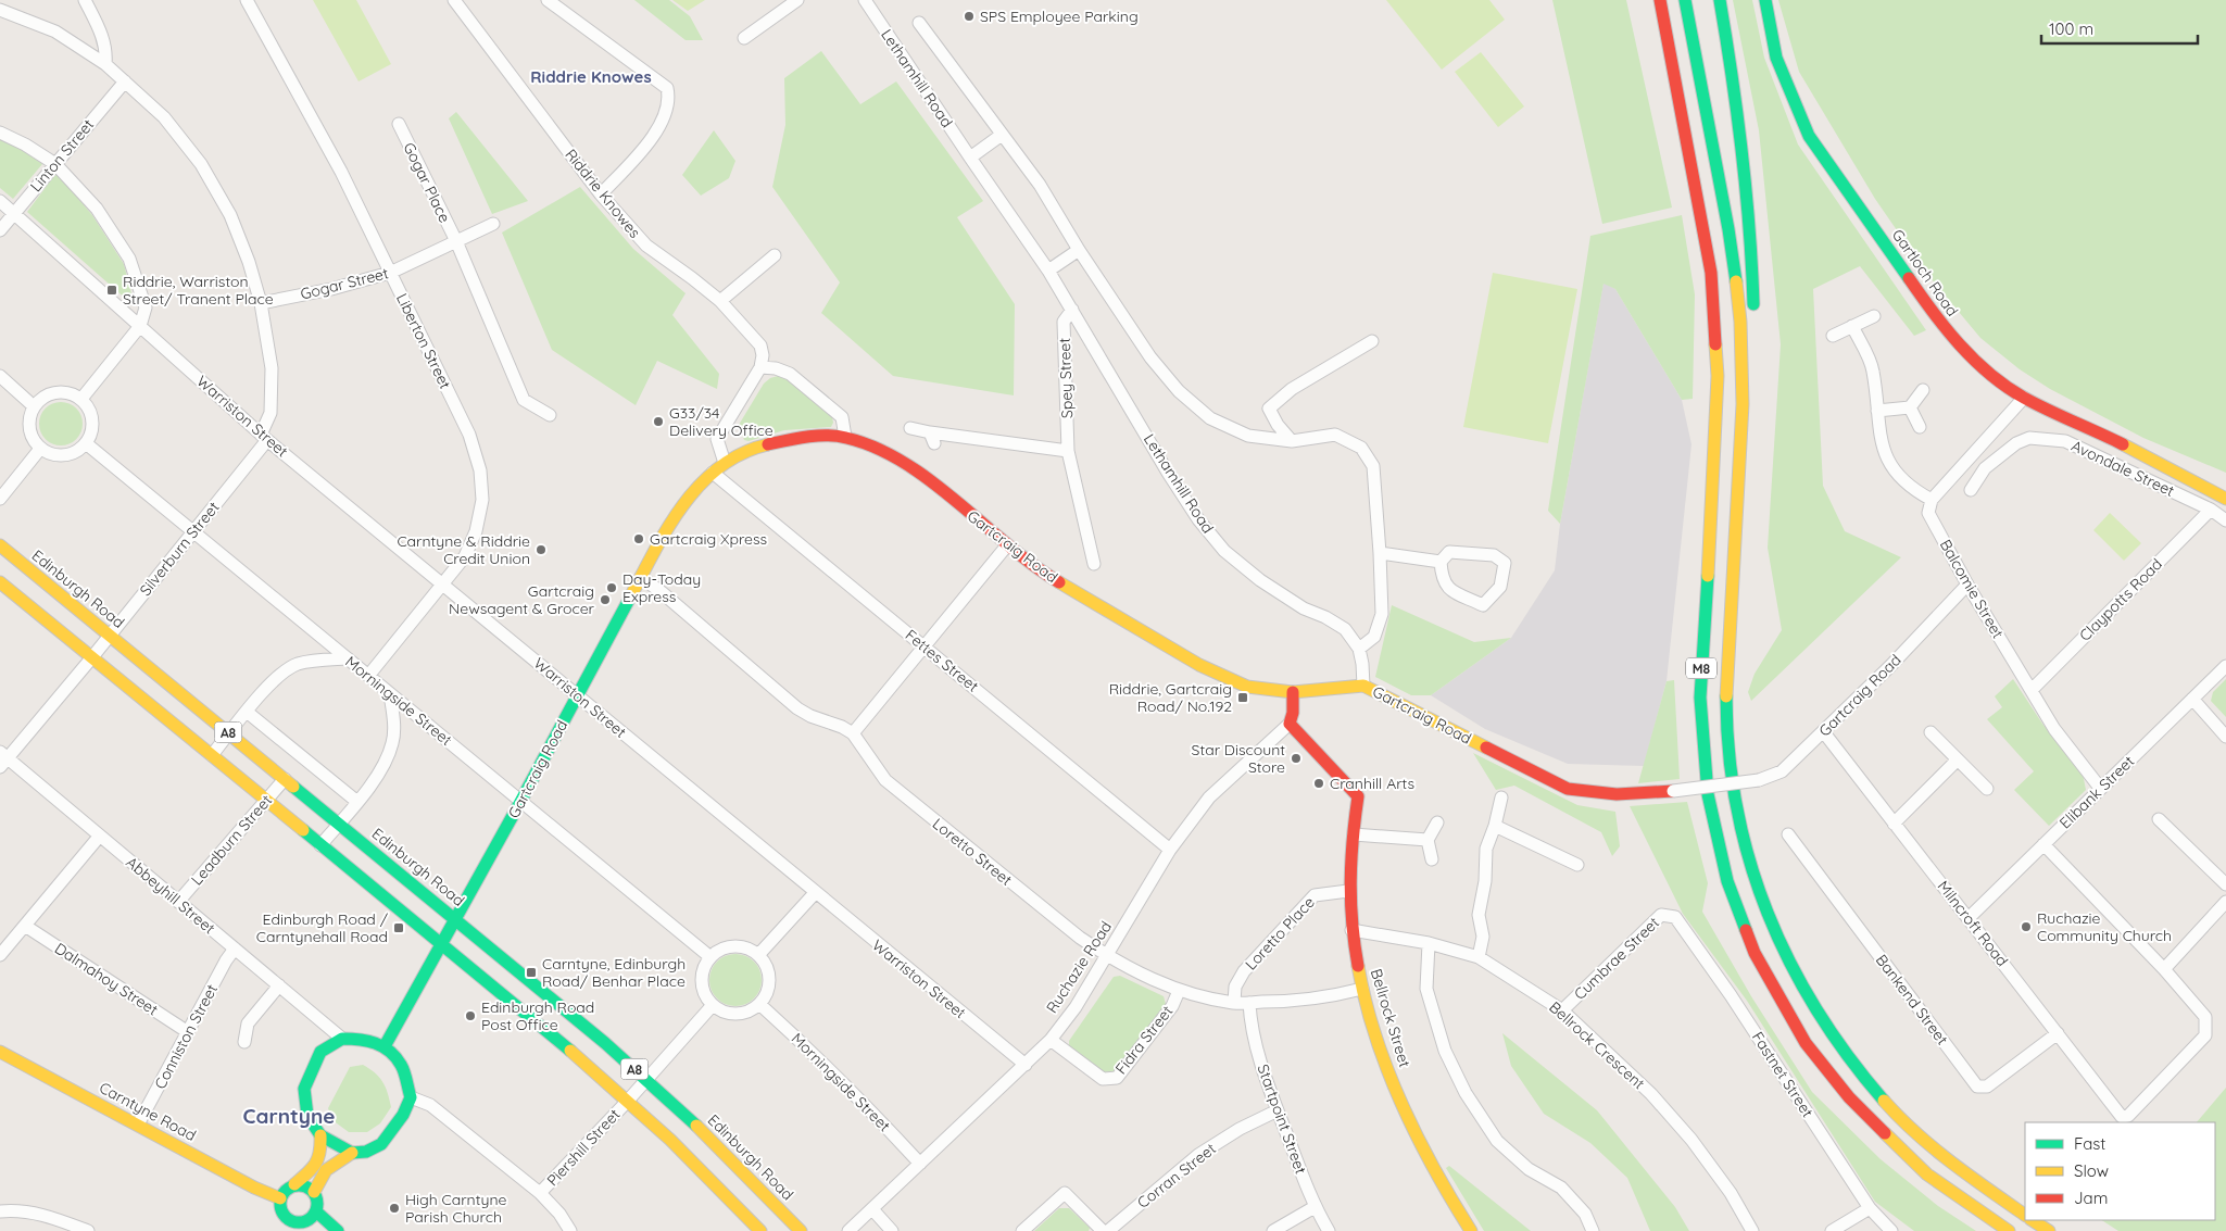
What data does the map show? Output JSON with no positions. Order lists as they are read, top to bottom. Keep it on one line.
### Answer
{"streets":{"main road":["Gartloch Road","Gartcraig Road","Edinburgh Road","M8","A8","Bellrock Street","Carntyne Road"],"street":["Lethamhill Road","Linton Street","Gogar Place","Riddrie Knowes","Gogar Street","Liberton Street","Spey Street","Warriston Street","Avondale Street","Silverburn Street","Balcomie Street","Claypotts Road","Fettes Street","Morningside Street","Elibank Street","Leadburn Street","Loretto Street","Abbeyhill Street","Milncroft Road","Loretto Place","Cumbrae Street","Ruchazie Road","Dalmahoy Street","Bankend Street","Conniston Street","Fidra Street","Bellrock Crescent","Fastnet Street","Startpoint Street","Piershill Street","Corran Street"]},"crossings":[["Lethamhill Road","Spey Street"],["Linton Street","Warriston Street"],["Linton Street","Silverburn Street"],["Gogar Place","Gogar Street"],["Gogar Street","Liberton Street"],["Gogar Street","Silverburn Street"],["Liberton Street","Warriston Street"],["Liberton Street","Morningside Street"],["Warriston Street","Gartcraig Road"],["Warriston Street","Silverburn Street"],["Warriston Street","Ruchazie Road"],["Avondale Street","Claypotts Road"],["Gartcraig Road","Edinburgh Road"],["Gartcraig Road","Balcomie Street"],["Gartcraig Road","Fettes Street"],["Gartcraig Road","Morningside Street"],["Gartcraig Road","A8"],["Gartcraig Road","Abbeyhill Street"],["Gartcraig Road","Milncroft Road"],["Silverburn Street","Edinburgh Road"],["Silverburn Street","Morningside Street"],["Silverburn Street","A8"],["Silverburn Street","Abbeyhill Street"],["Edinburgh Road","Leadburn Street"],["Edinburgh Road","Piershill Street"],["Balcomie Street","Claypotts Road"],["Balcomie Street","Elibank Street"],["Fettes Street","Ruchazie Road"],["Morningside Street","Ruchazie Road"],["Morningside Street","Piershill Street"],["A8","Leadburn Street"],["A8","Piershill Street"],["Elibank Street","Milncroft Road"],["Leadburn Street","Abbeyhill Street"],["Loretto Street","Loretto Place"],["Loretto Street","Ruchazie Road"],["Loretto Street","Bellrock Street"],["Loretto Street","Fidra Street"],["Loretto Street","Startpoint Street"],["Abbeyhill Street","Conniston Street"],["Milncroft Road","Bankend Street"],["Loretto Place","Bellrock Street"],["Cumbrae Street","Bellrock Crescent"],["Cumbrae Street","Fastnet Street"],["Ruchazie Road","Bellrock Street"],["Ruchazie Road","Fidra Street"],["Dalmahoy Street","Conniston Street"],["Bellrock Street","Bellrock Crescent"],["Conniston Street","Carntyne Road"],["Startpoint Street","Corran Street"]],"districts":["Riddrie Knowes","Carntyne"],"places":{"other":["SPS Employee Parking","G33/34 Delivery Office","Gartcraig Xpress","Carntyne & Riddrie Credit Union","Day-Today Express","Gartcraig Newsagent & Grocer","Star Discount Store","Cranhill Arts","Ruchazie Community Church","Edinburgh Road Post Office","High Carntyne Parish Church"],"transit":["Riddrie, Warriston Street/ Tranent Place","Riddrie, Gartcraig Road/ No.192","Edinburgh Road / Carntynehall Road","Carntyne, Edinburgh Road/ Benhar Place"]},"legend":["Fast","Slow","Jam"],"scale_bar":"100 m"}
